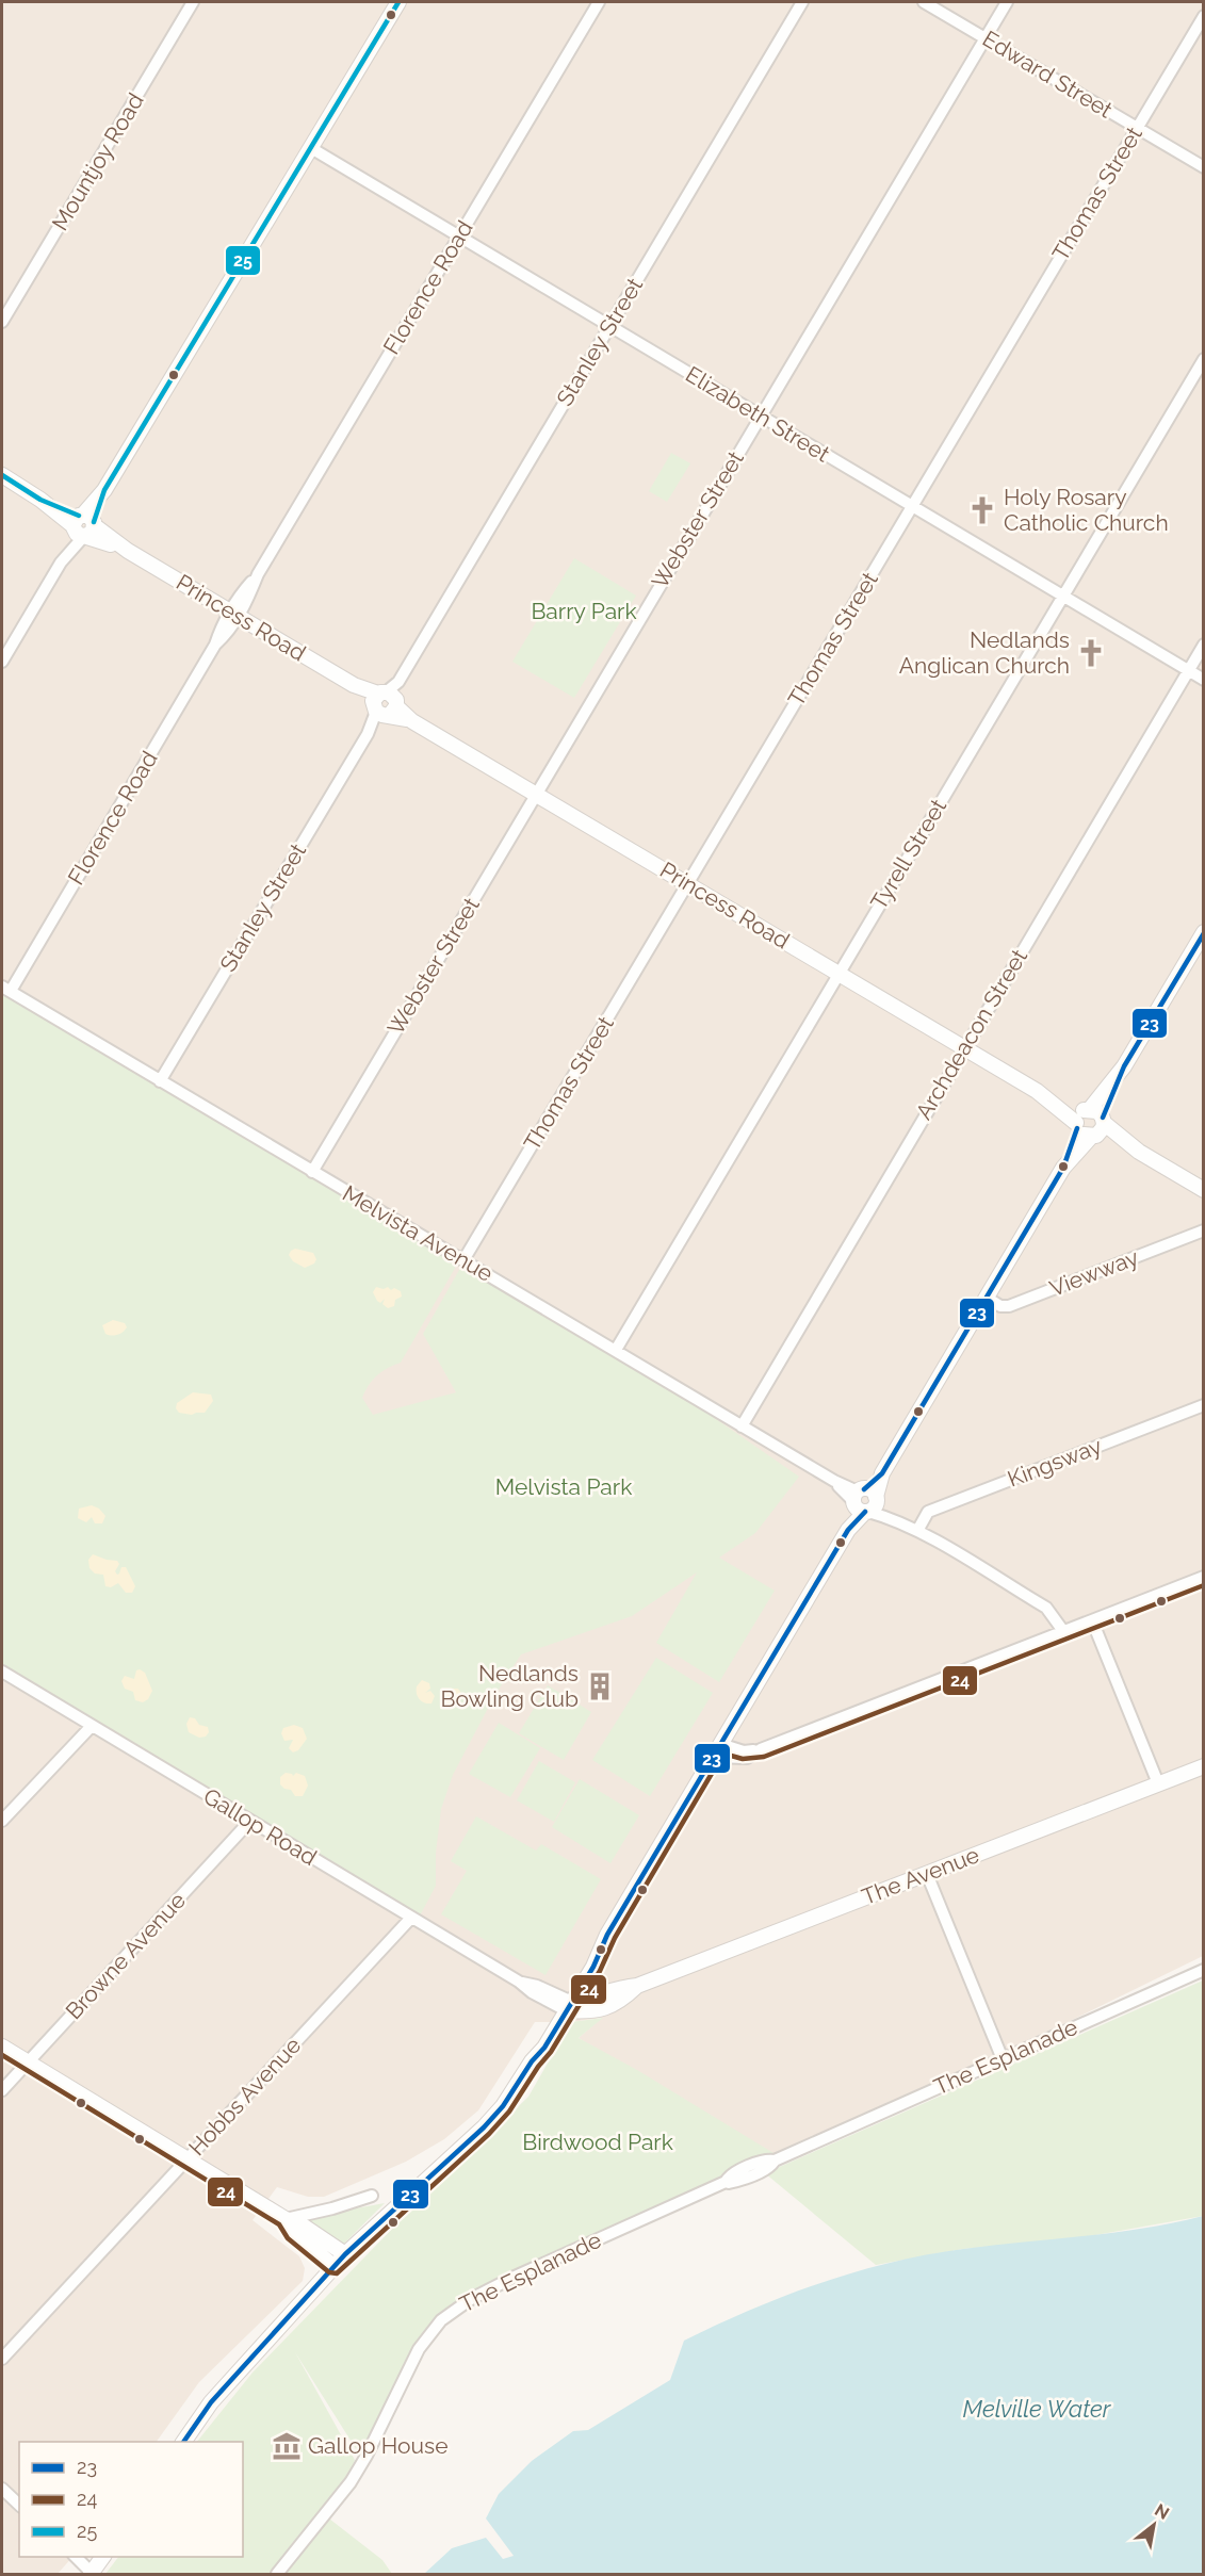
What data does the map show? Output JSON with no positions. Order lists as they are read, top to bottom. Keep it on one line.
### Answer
{"streets":{"street":["Edward Street","Mountjoy Road","Thomas Street","Florence Road","Stanley Street","Elizabeth Street","Webster Street","Princess Road","Tyrell Street","Archdeacon Street","Melvista Avenue","Viewway","Kingsway","Gallop Road","The Avenue","Browne Avenue","The Esplanade","Hobbs Avenue"]},"crossings":[["Edward Street","Thomas Street"],["Edward Street","Webster Street"],["Thomas Street","Elizabeth Street"],["Thomas Street","Princess Road"],["Thomas Street","Melvista Avenue"],["Florence Road","Elizabeth Street"],["Florence Road","Princess Road"],["Florence Road","Melvista Avenue"],["Stanley Street","Elizabeth Street"],["Stanley Street","Princess Road"],["Stanley Street","Melvista Avenue"],["Elizabeth Street","Webster Street"],["Elizabeth Street","Tyrell Street"],["Elizabeth Street","Archdeacon Street"],["Webster Street","Princess Road"],["Webster Street","Melvista Avenue"],["Princess Road","Tyrell Street"],["Princess Road","Archdeacon Street"],["Tyrell Street","Melvista Avenue"],["Archdeacon Street","Melvista Avenue"],["Melvista Avenue","Kingsway"],["Gallop Road","The Avenue"],["Gallop Road","Browne Avenue"],["Gallop Road","Hobbs Avenue"]],"water":["Melville Water"],"parks":["Barry Park","Melvista Park","Birdwood Park"],"places":{"church":["Holy Rosary Catholic Church","Nedlands Anglican Church"],"building":["Nedlands Bowling Club"],"museum":["Gallop House"]},"lines":["transit line 25","transit line 23","transit line 24"],"legend":["23","24","25"],"north":"top right"}
